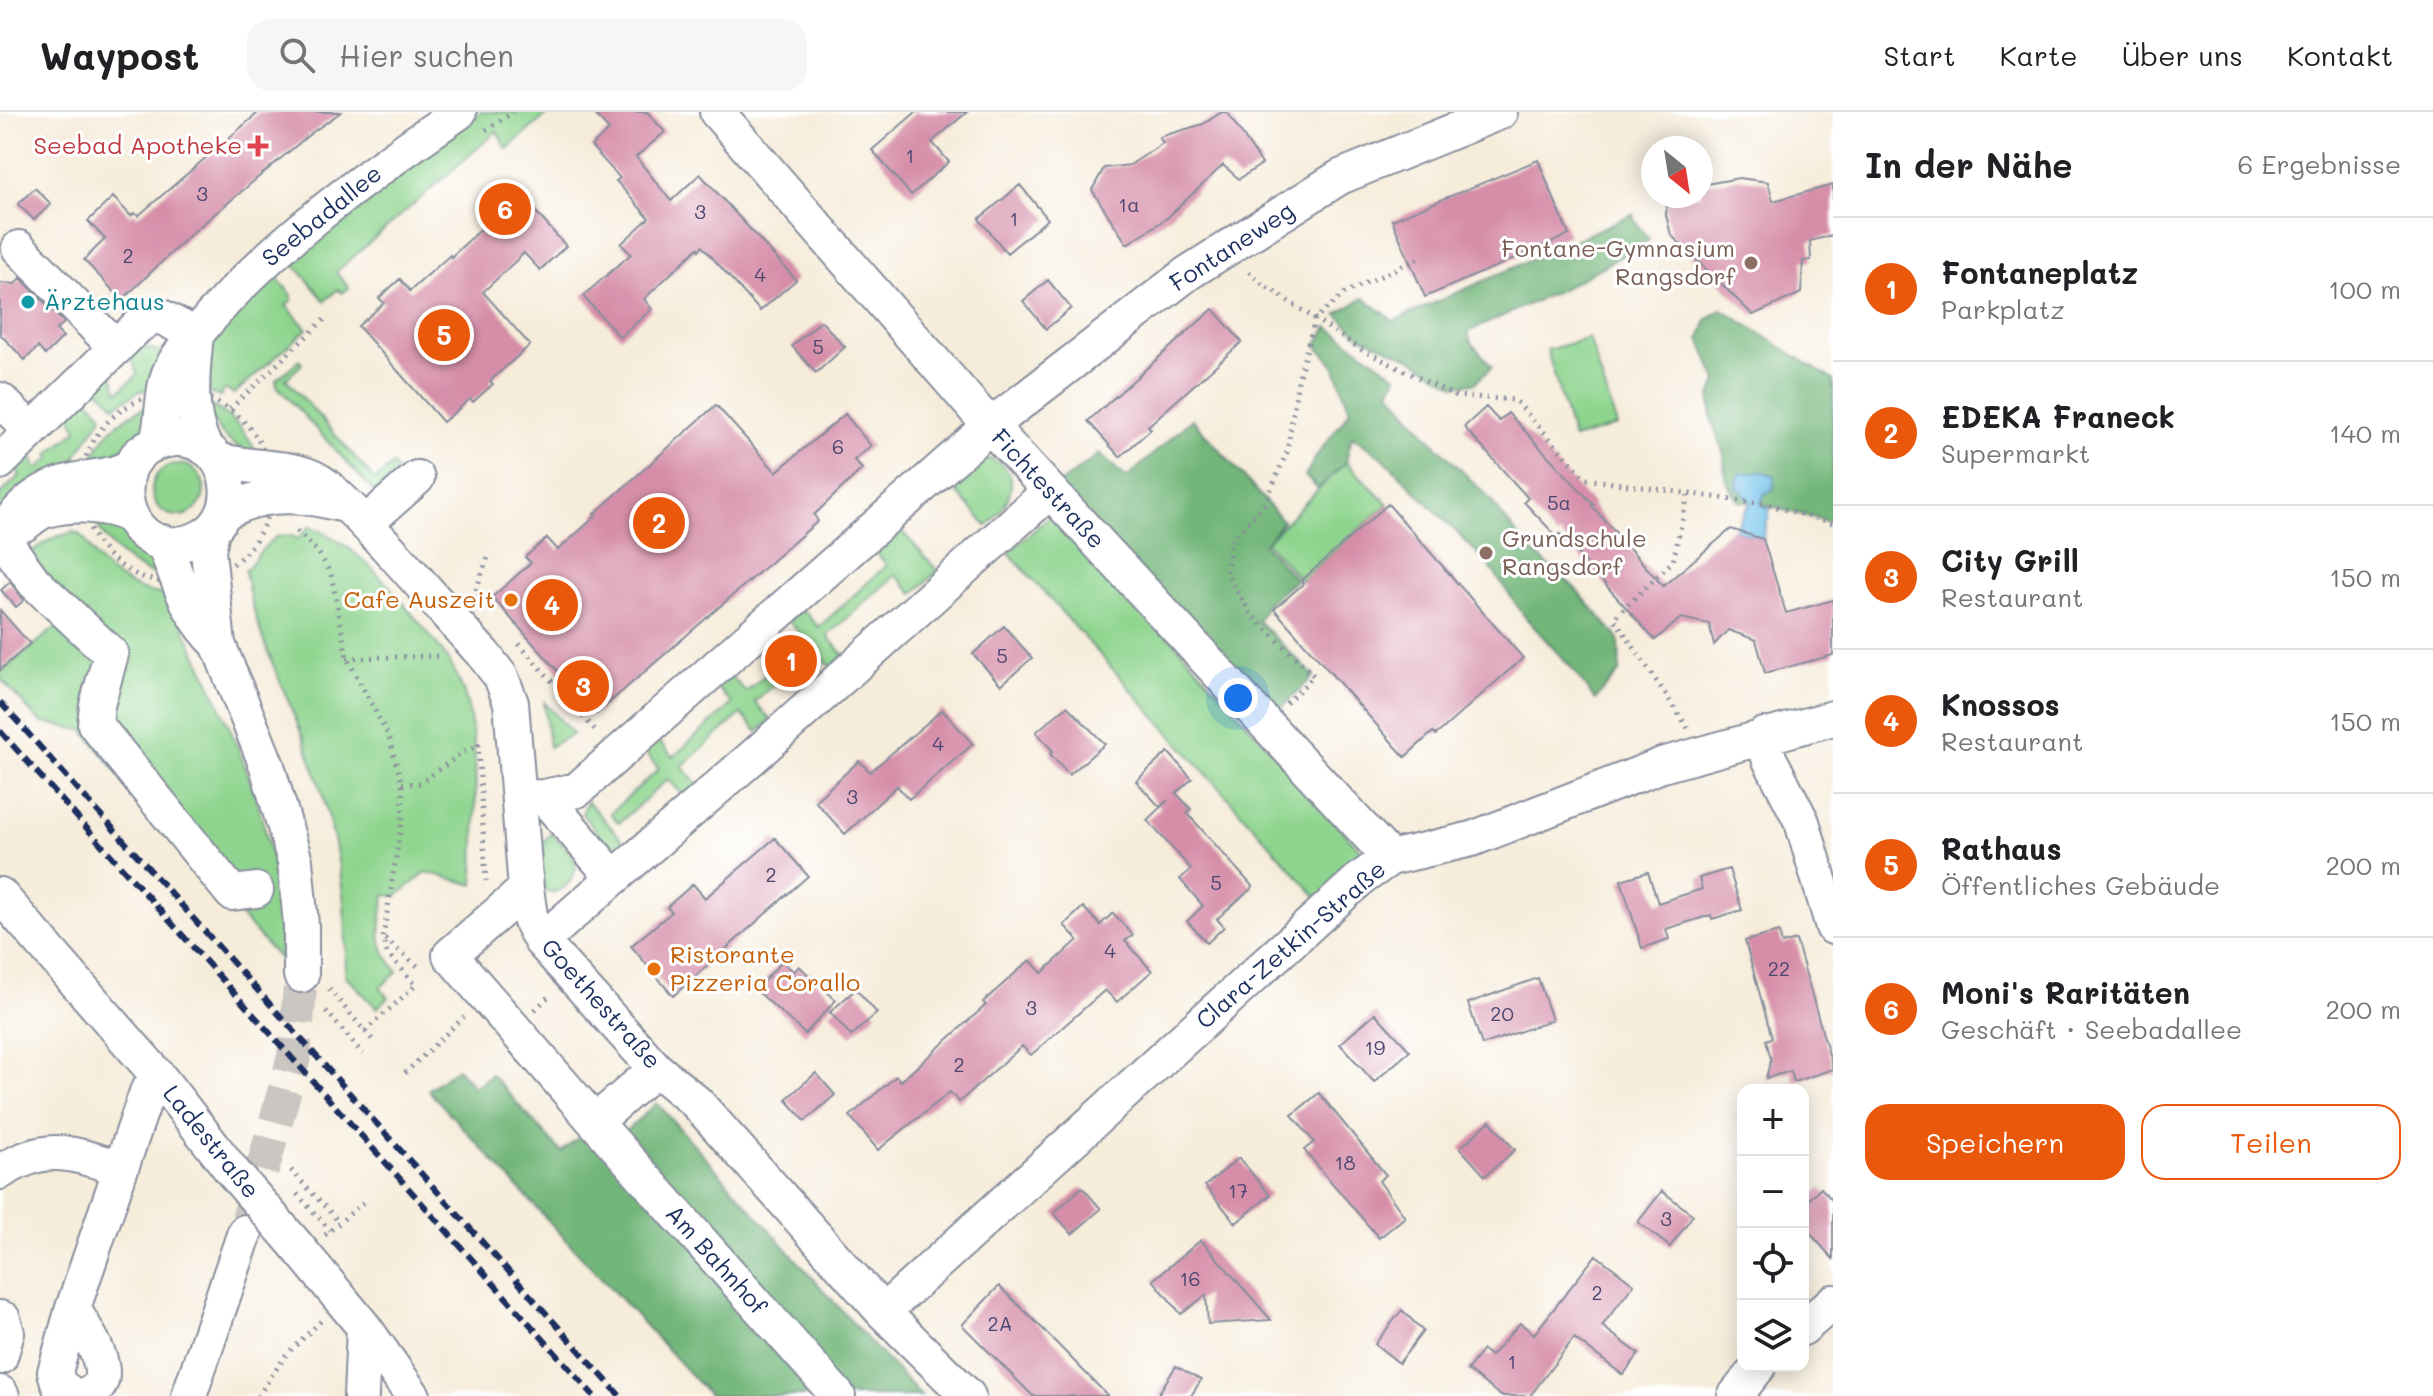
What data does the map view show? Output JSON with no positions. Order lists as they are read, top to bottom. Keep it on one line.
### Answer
{"streets":{"street":["Seebadallee","Fontaneweg","Fichtestraße","Clara-Zetkin-Straße","Goethestraße","Ladestraße","Am Bahnhof"]},"crossings":[["Seebadallee","Goethestraße"],["Fontaneweg","Fichtestraße"],["Fontaneweg","Goethestraße"],["Fichtestraße","Clara-Zetkin-Straße"],["Clara-Zetkin-Straße","Goethestraße"],["Goethestraße","Am Bahnhof"]],"places":{"health":["Seebad Apotheke"],"other":["Fontane-Gymnasium Rangsdorf","Ärztehaus","Grundschule Rangsdorf","Cafe Auszeit","Ristorante Pizzeria Corallo"]},"house_numbers":["1","3","1a","3","1","2","4","5","6","5a","5","4","3","2","5","4","22","3","20","19","2","18","17","3","16","2","2A","1"],"north":"bottom right","page":{"header":"Waypost","search":"Hier suchen","nav":["Start","Karte","Über uns","Kontakt"],"heading":["In der Nähe","6 Ergebnisse"],"pins":["6","5","2","4","1","3"],"list":[{"mark":"1","name":"Fontaneplatz","note":"Parkplatz","value":"100 m"},{"mark":"2","name":"EDEKA Franeck","note":"Supermarkt","value":"140 m"},{"mark":"3","name":"City Grill","note":"Restaurant","value":"150 m"},{"mark":"4","name":"Knossos","note":"Restaurant","value":"150 m"},{"mark":"5","name":"Rathaus","note":"Öffentliches Gebäude","value":"200 m"},{"mark":"6","name":"Moni's Raritäten","note":"Geschäft · Seebadallee","value":"200 m"}],"buttons":["Speichern","Teilen"],"map_buttons":["+","−"]}}
